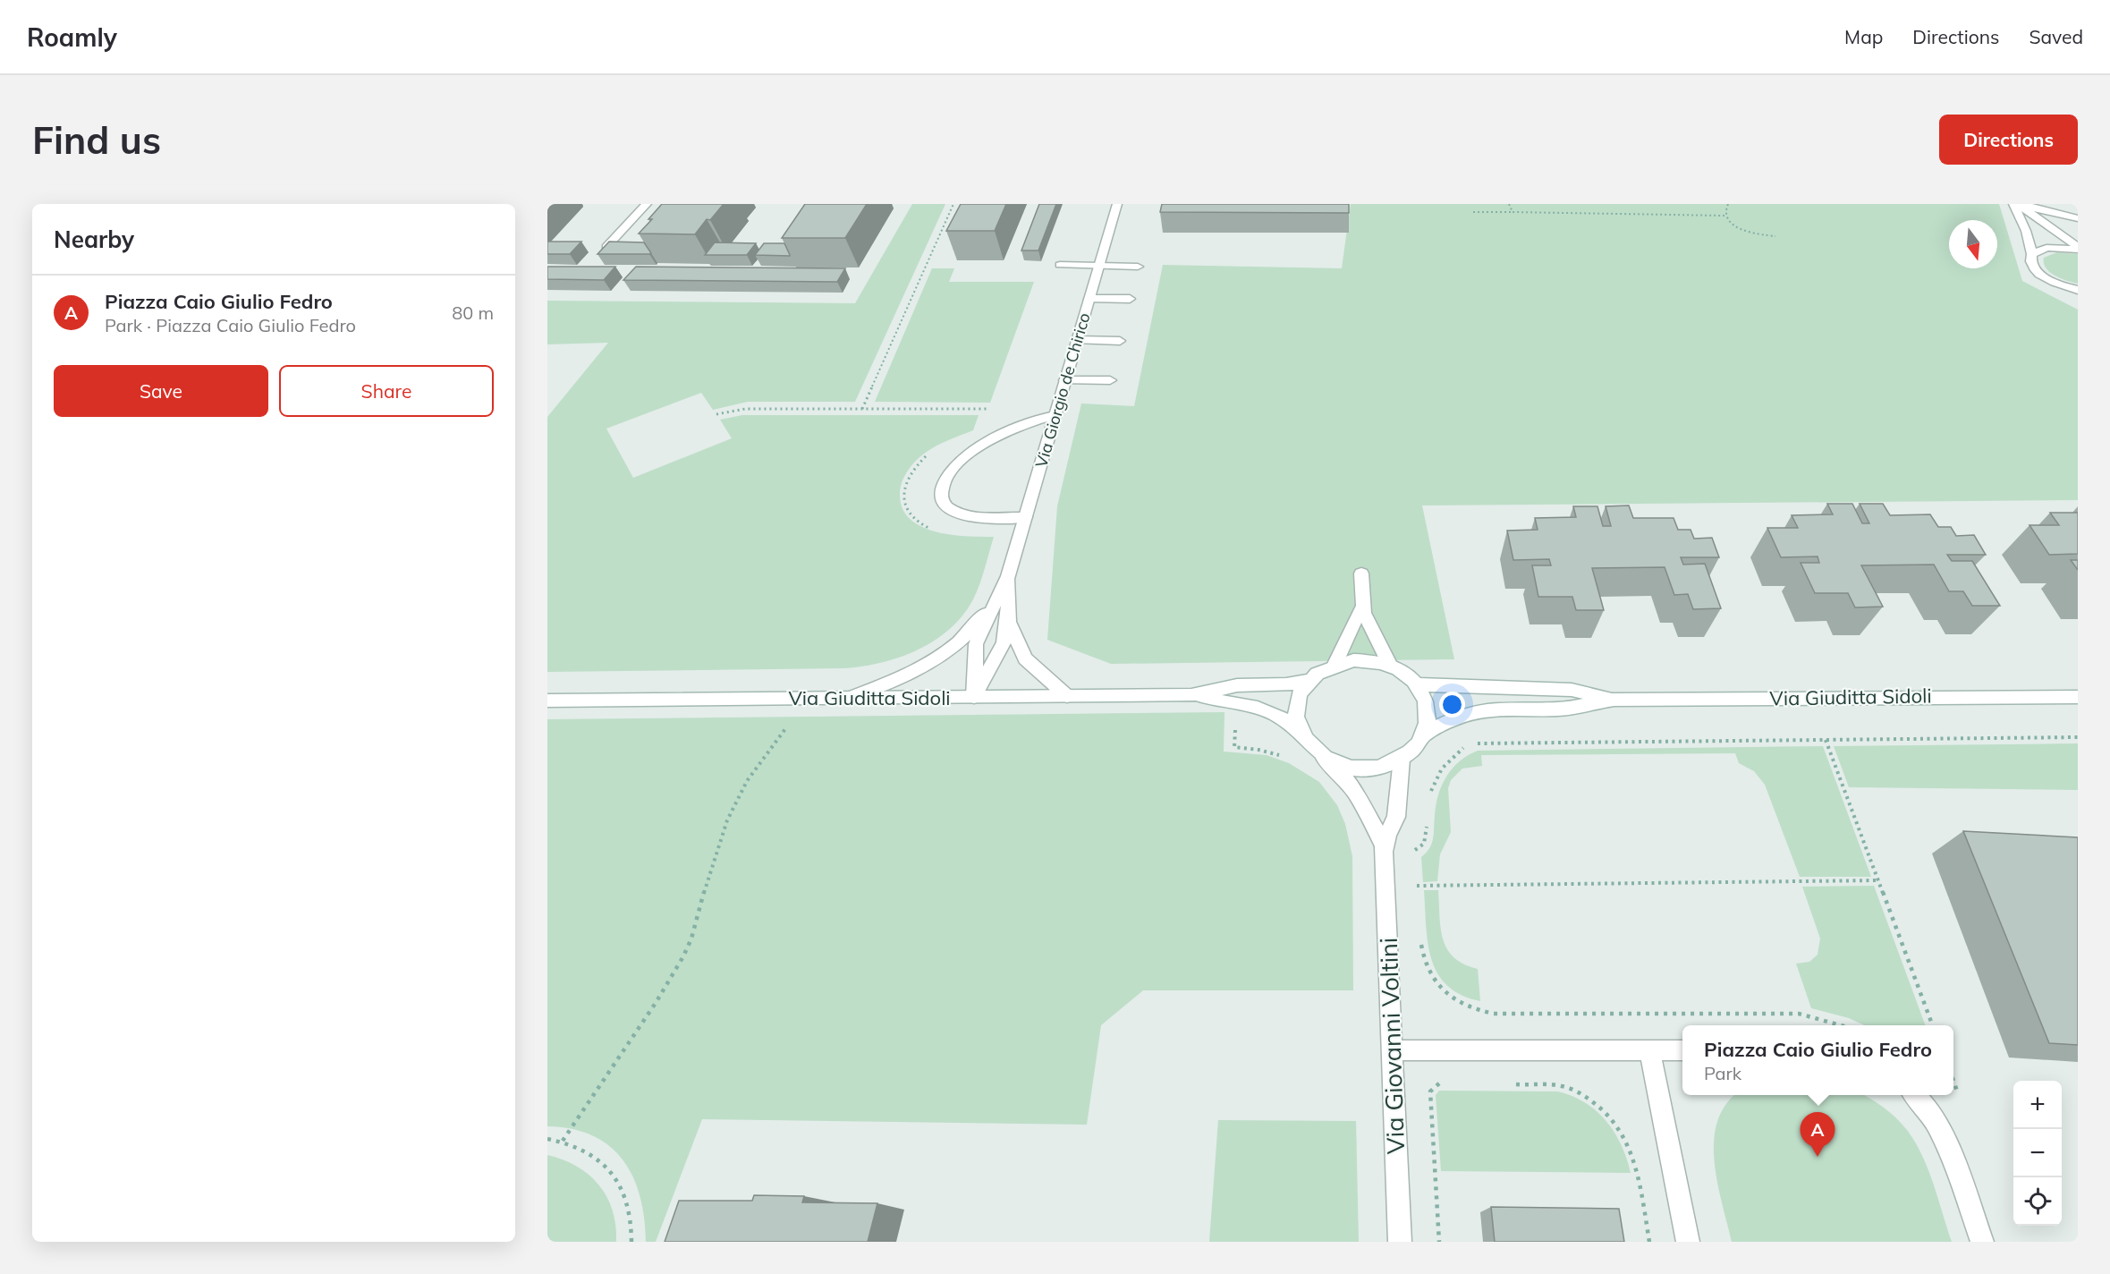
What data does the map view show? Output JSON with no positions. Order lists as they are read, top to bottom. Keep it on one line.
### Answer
{"streets":{"street":["Via Giorgio de Chirico","Via Giuditta Sidoli","Via Giovanni Voltini"]},"crossings":[["Via Giorgio de Chirico","Via Giuditta Sidoli"],["Via Giuditta Sidoli","Via Giovanni Voltini"]],"north":"bottom","page":{"header":"Roamly","nav":["Map","Directions","Saved"],"buttons":["Directions",["Save","Share"]],"title":"Find us","heading":"Nearby","list":[{"mark":"A","name":"Piazza Caio Giulio Fedro","note":"Park · Piazza Caio Giulio Fedro","value":"80 m"}],"popup":["Piazza Caio Giulio Fedro","Park"],"map_buttons":["+","−"],"pins":"A"}}
